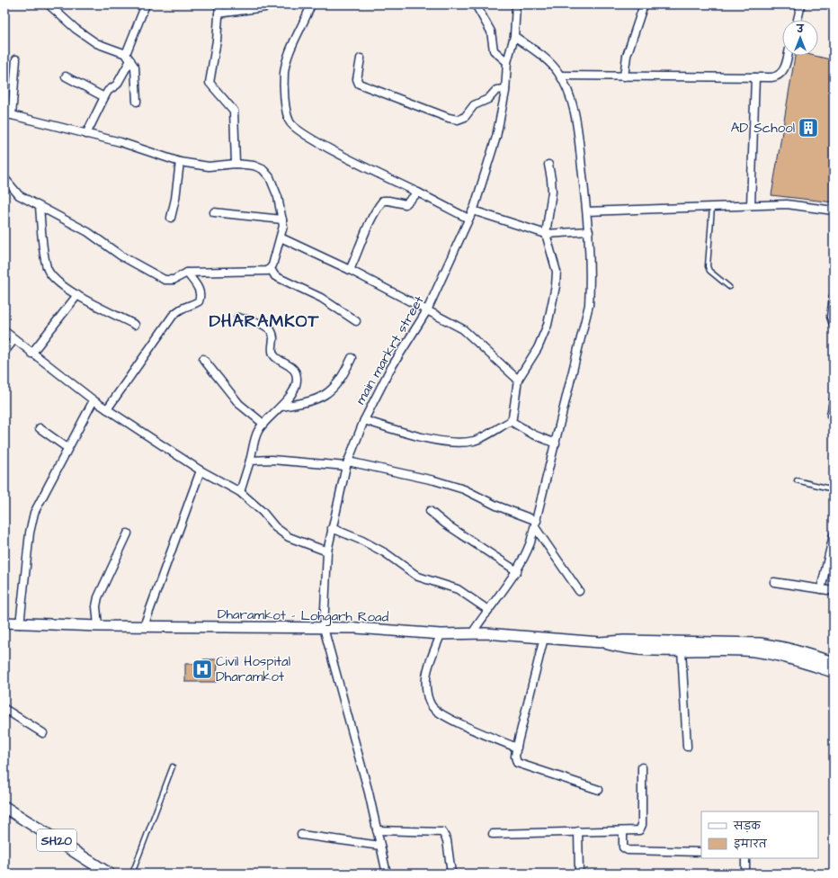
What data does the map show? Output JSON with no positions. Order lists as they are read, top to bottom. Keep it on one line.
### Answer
{"streets":{"main road":["SH20"],"street":["main markrt street","Dharamkot - Lohgarh Road"]},"crossings":[["main markrt street","Dharamkot - Lohgarh Road"]],"districts":["DHARAMKOT"],"places":{"building":["AD School"],"hospital":["Civil Hospital Dharamkot"]},"legend":["सड़क","इमारत"],"north":"top"}
